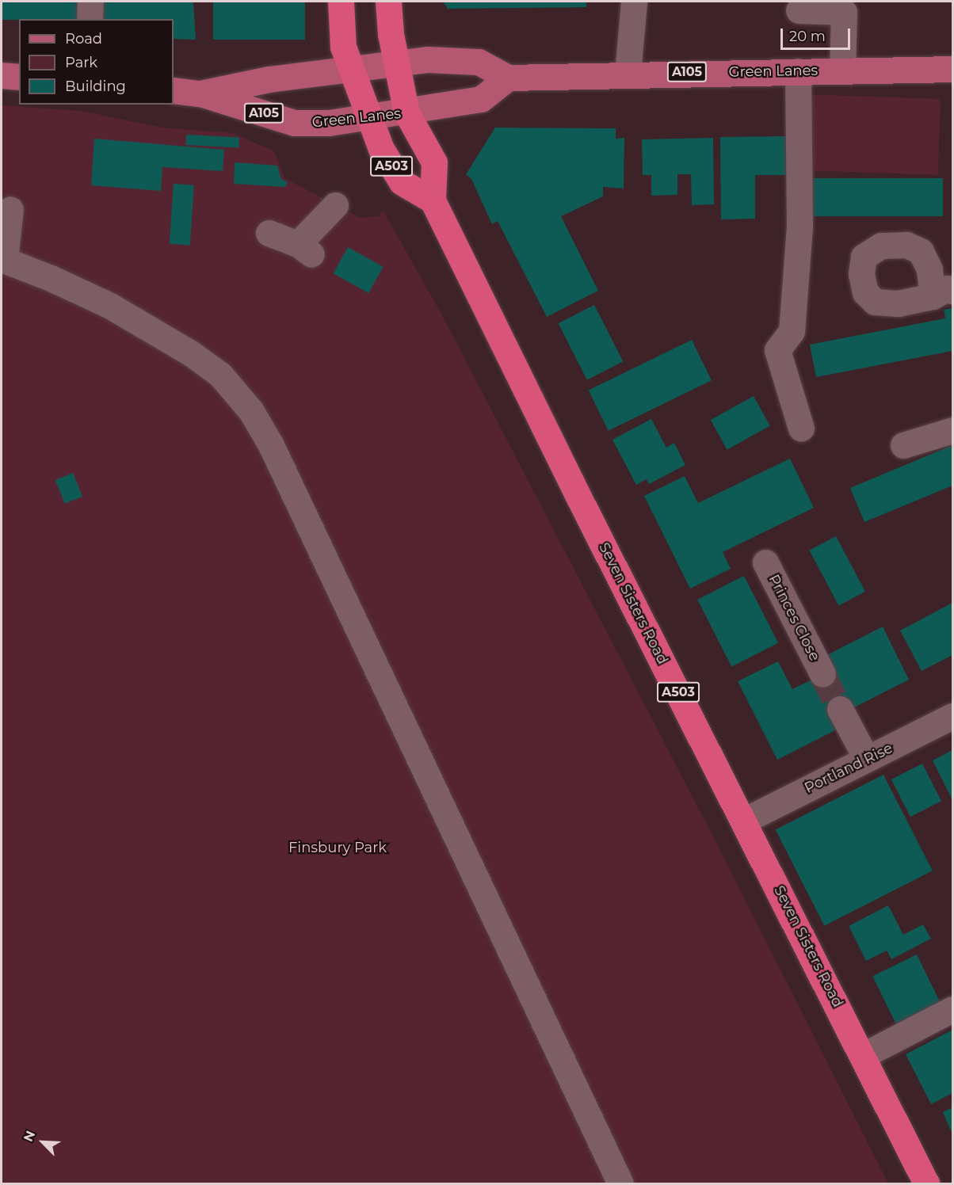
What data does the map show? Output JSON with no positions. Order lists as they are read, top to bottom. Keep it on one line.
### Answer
{"streets":{"highway":["A503","Seven Sisters Road"],"main road":["Green Lanes","A105"],"street":["Princes Close","Portland Rise"]},"crossings":[["Green Lanes","A503"],["Green Lanes","Seven Sisters Road"],["A503","Seven Sisters Road"],["Seven Sisters Road","Portland Rise"]],"parks":["Finsbury Park"],"legend":["Road","Park","Building"],"scale_bar":"20 m","north":"top left"}
